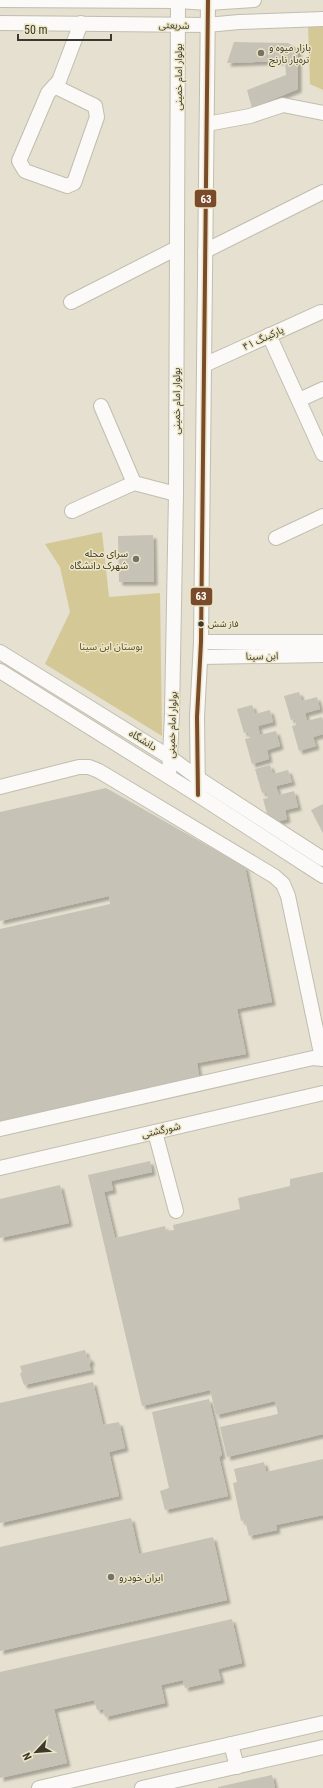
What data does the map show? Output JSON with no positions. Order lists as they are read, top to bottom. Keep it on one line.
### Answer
{"streets":{"street":["شریعتی","بولوار امام خمینی","پارکینگ ۴۱","ابن سینا","دانشگاه","شورگشتی"]},"crossings":[["شریعتی","بولوار امام خمینی"],["بولوار امام خمینی","دانشگاه"]],"parks":["بوستان ابن سینا"],"places":["بازار میوه و تره‌بار نارنج","سرای محله شهرک دانشگاه","فاز شش","ایران خودرو"],"lines":["transit line 63"],"scale_bar":"50 m","north":"bottom left"}
